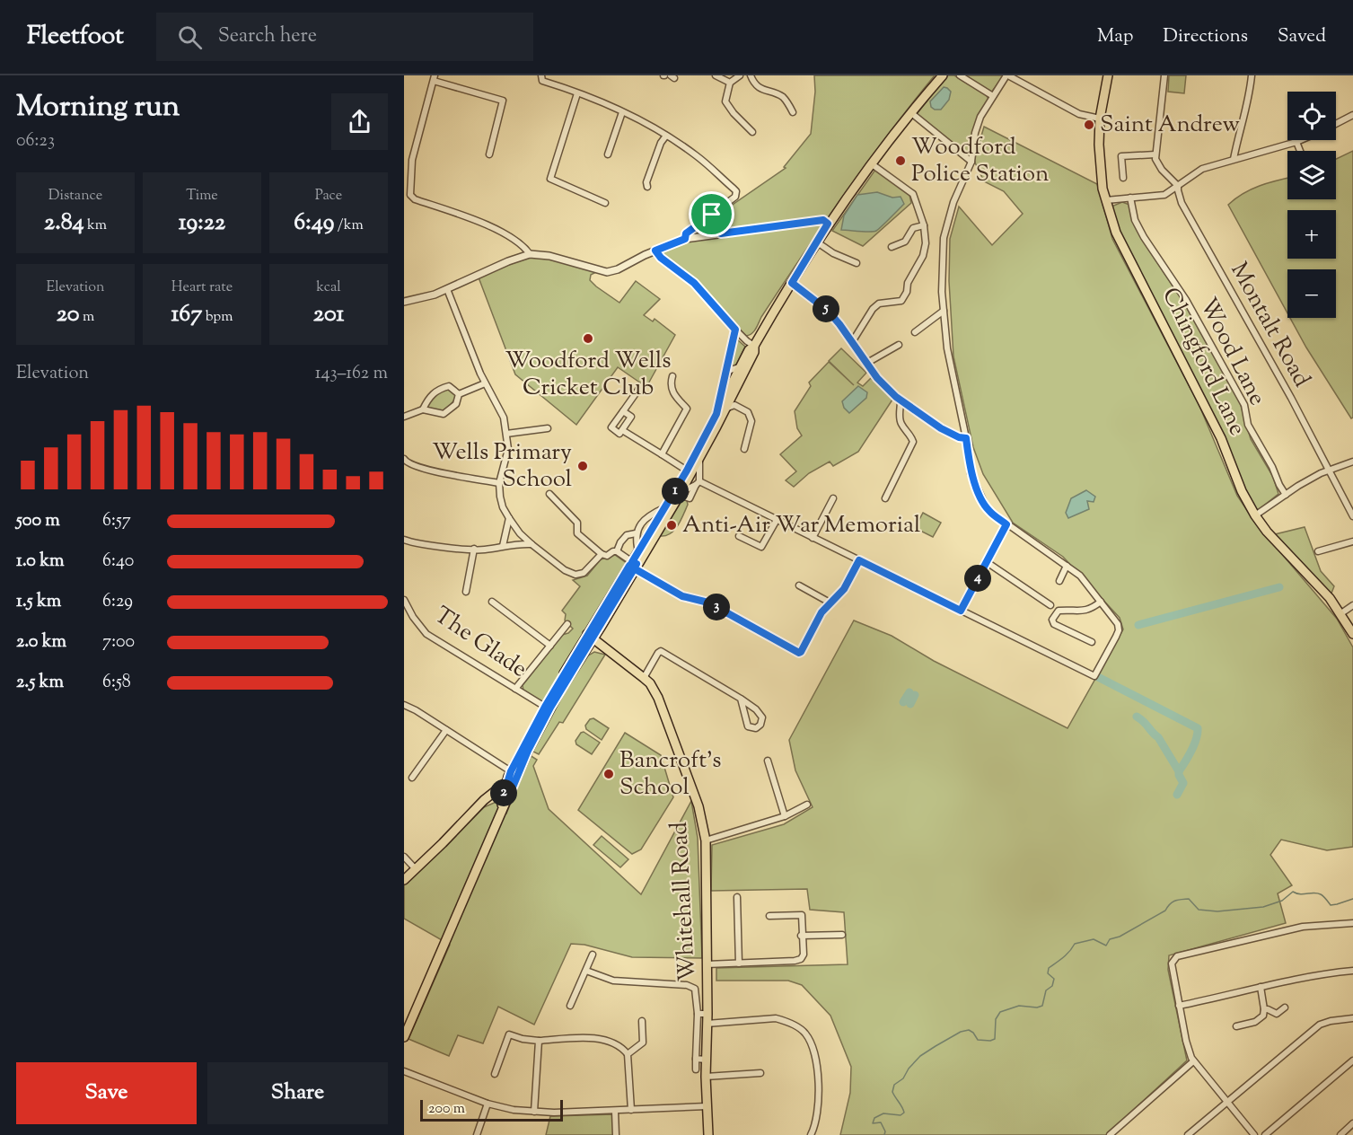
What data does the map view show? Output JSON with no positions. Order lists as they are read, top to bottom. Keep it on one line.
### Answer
{"streets":{"main road":["Chingford Lane","Whitehall Road"],"street":["Montalt Road","Wood Lane","The Glade"]},"places":["Saint Andrew","Woodford Police Station","Woodford Wells Cricket Club","Wells Primary School","Anti-Air War Memorial","Bancroft's School"],"scale_bar":"200 m","page":{"header":"Fleetfoot","search":"Search here","nav":["Map","Directions","Saved"],"heading":["Morning run","06:23"],"map_buttons":["+","−"],"stats":[["Distance","2.84 km"],["Time","19:22"],["Pace","6:49 /km"],["Elevation","20 m"],["Heart rate","167 bpm"],["kcal","201"]],"pins":["5","1","4","3","2"],"chart":["Elevation","143–162 m"],"list":[{"name":"500 m","note":"6:57"},{"name":"1.0 km","note":"6:40"},{"name":"1.5 km","note":"6:29"},{"name":"2.0 km","note":"7:00"},{"name":"2.5 km","note":"6:58"}],"buttons":["Save","Share"],"scale":"200 m"}}
